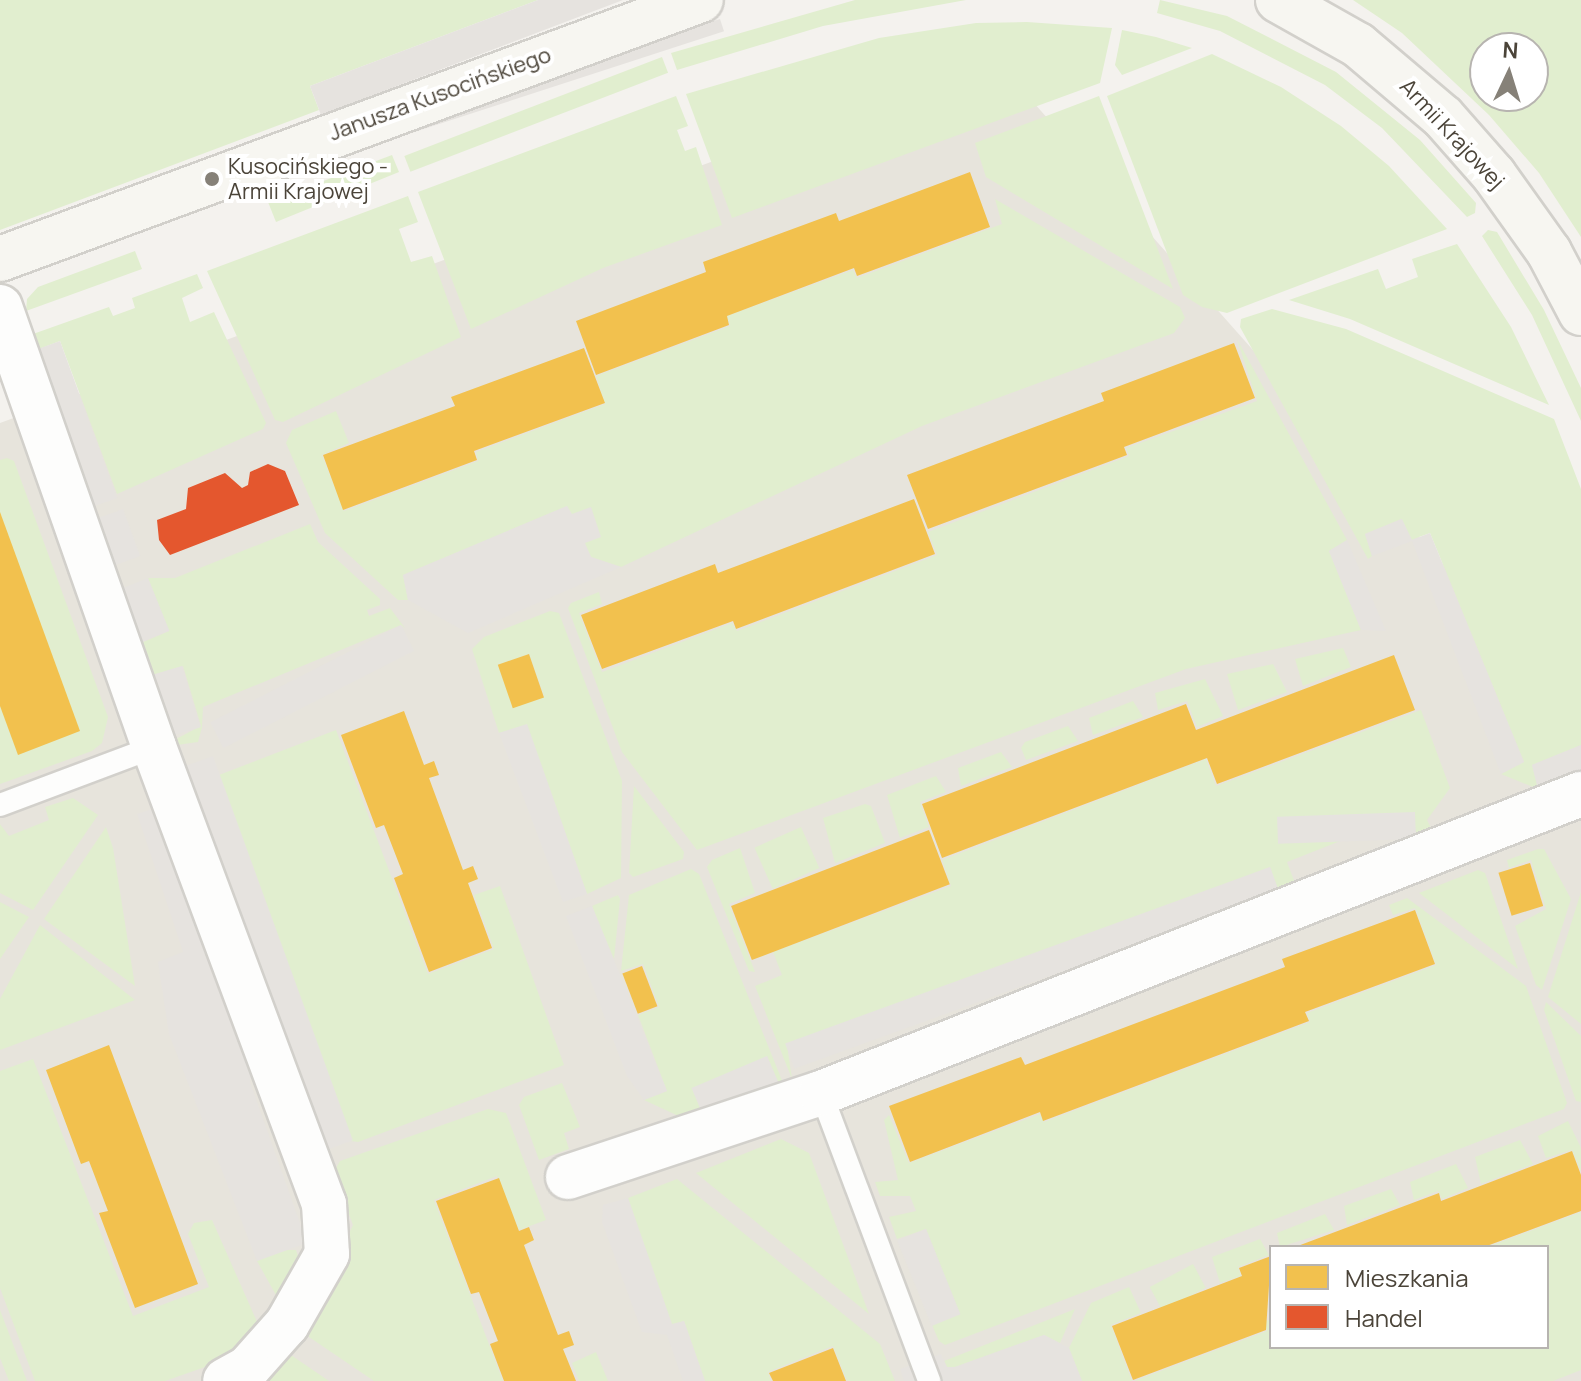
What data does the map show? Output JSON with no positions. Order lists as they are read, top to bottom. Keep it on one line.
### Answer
{"streets":{"street":["Janusza Kusocińskiego","Armii Krajowej"]},"places":["Kusocińskiego - Armii Krajowej"],"legend":["Mieszkania","Handel"],"north":"top"}
